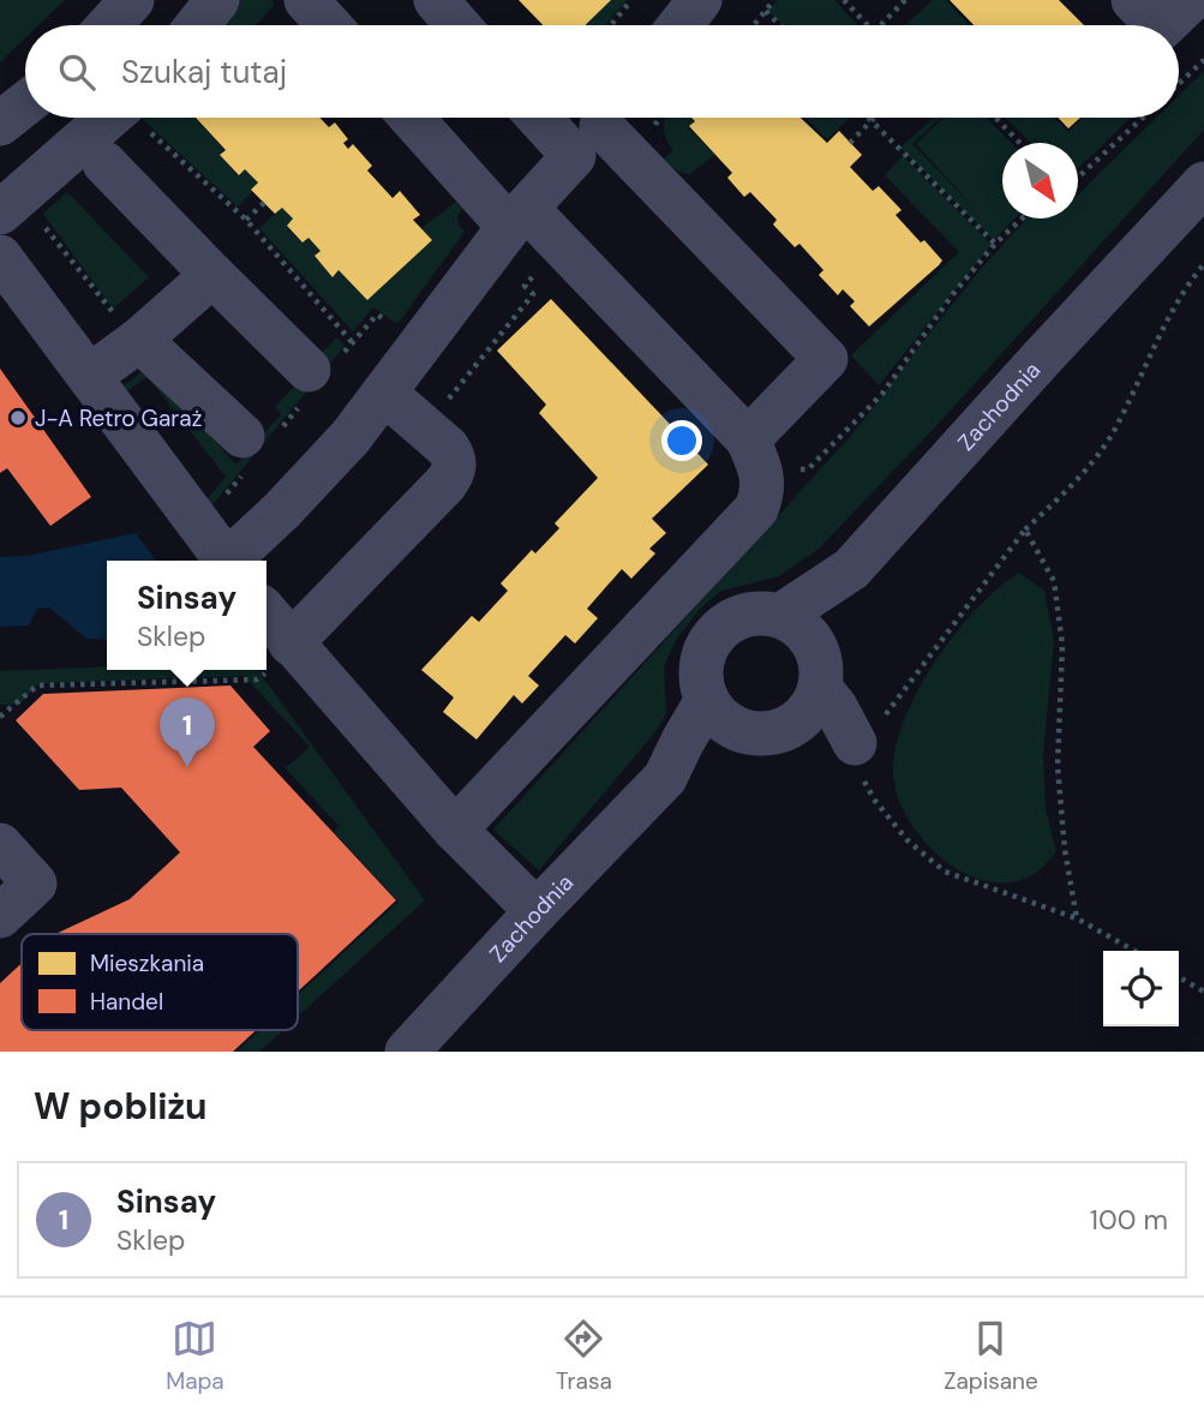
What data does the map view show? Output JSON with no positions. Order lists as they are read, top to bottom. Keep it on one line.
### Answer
{"streets":{"street":["Zachodnia"]},"places":["J-A Retro Garaż"],"legend":["Mieszkania","Handel"],"north":"bottom right","page":{"search":"Szukaj tutaj","popup":["Sinsay","Sklep"],"pins":"1","heading":"W pobliżu","list":[{"mark":"1","name":"Sinsay","note":"Sklep","value":"100 m"}],"nav":["Mapa","Trasa","Zapisane"]}}
